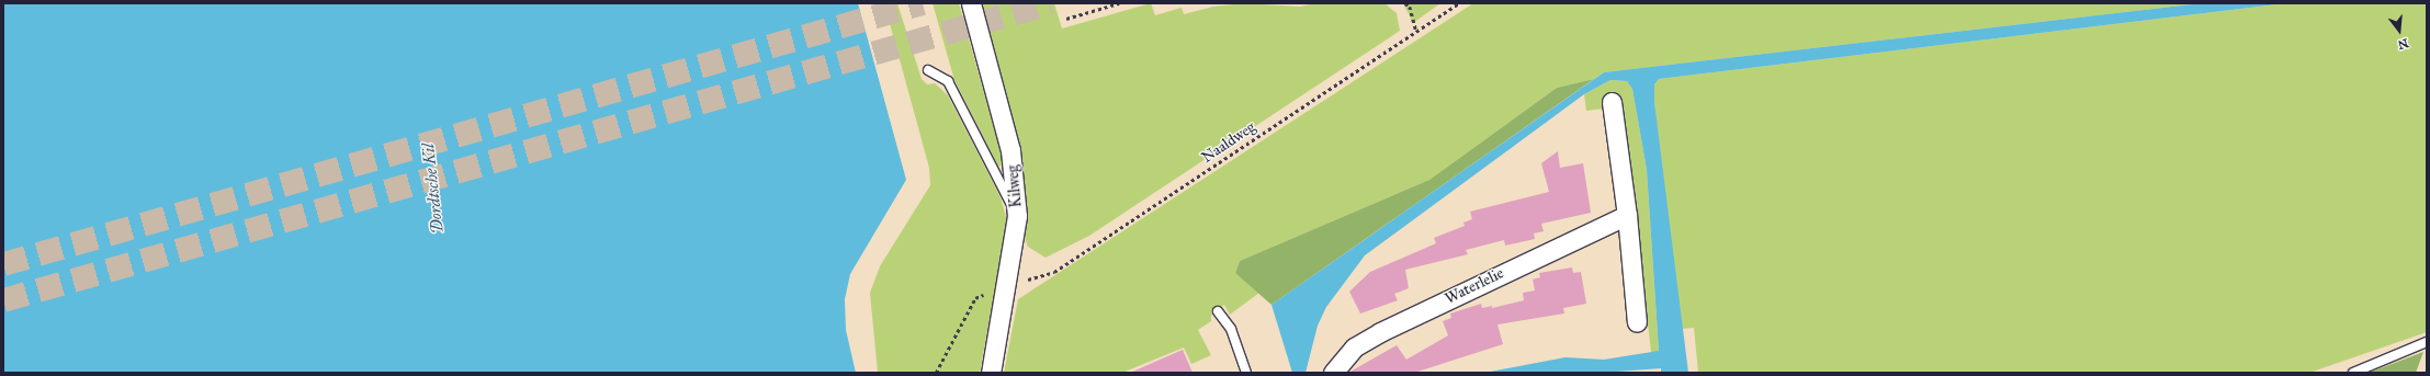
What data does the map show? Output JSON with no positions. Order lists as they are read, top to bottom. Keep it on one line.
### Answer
{"streets":{"street":["Kilweg","Waterlelie"],"path":["Naaldweg"]},"crossings":[["Naaldweg","Kilweg"]],"water":["Dordtsche Kil"],"north":"bottom"}
